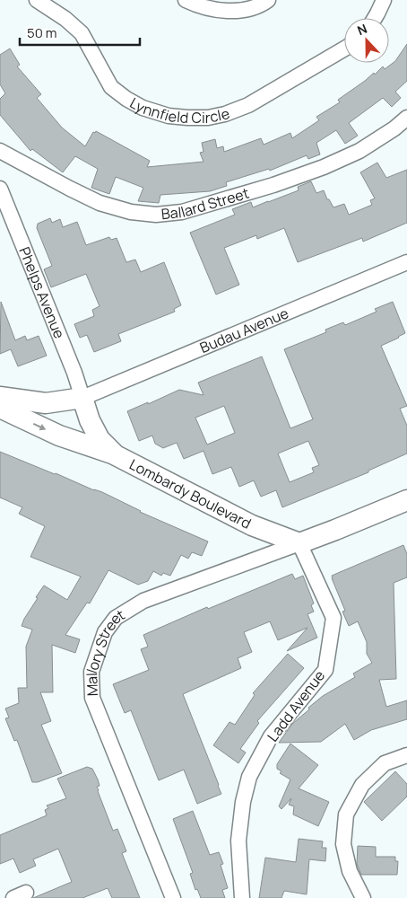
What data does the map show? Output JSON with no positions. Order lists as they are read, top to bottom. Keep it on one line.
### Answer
{"streets":{"street":["Lynnfield Circle","Ballard Street","Phelps Avenue","Budau Avenue","Lombardy Boulevard","Mallory Street","Ladd Avenue"]},"crossings":[["Phelps Avenue","Budau Avenue"],["Phelps Avenue","Lombardy Boulevard"],["Budau Avenue","Lombardy Boulevard"],["Lombardy Boulevard","Mallory Street"],["Lombardy Boulevard","Ladd Avenue"],["Mallory Street","Ladd Avenue"]],"scale_bar":"50 m","north":"top"}
